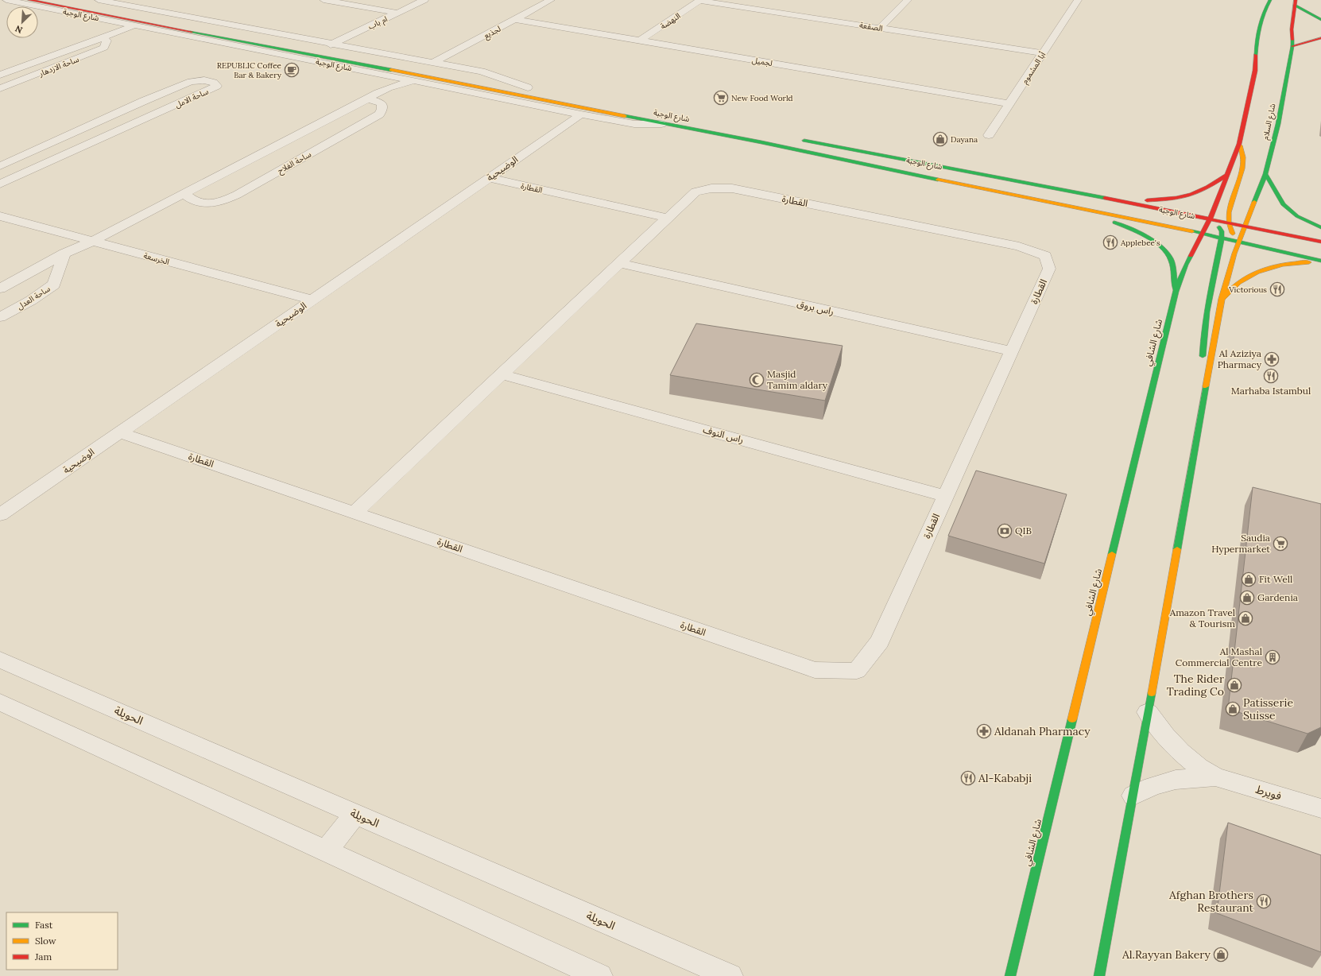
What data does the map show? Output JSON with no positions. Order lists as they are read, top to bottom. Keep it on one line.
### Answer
{"streets":{"main road":["شارع الوجبة","شارع السلام","شارع الشافي"],"street":["النهضة","ام باب","الصقعة","لجذيع","لجميل","ساحة الازدهار","أبا المشموم","ساحة الامل","ساحة الفلاح","الوضيحية","القطارة","الخرسعة","ساحة العدل","راس بروق","راس النوف","الحويلة","فويرط"]},"crossings":[["شارع الوجبة","ام باب"],["شارع الوجبة","لجذيع"],["شارع الوجبة","ساحة الازدهار"],["شارع الوجبة","شارع السلام"],["شارع الوجبة","الوضيحية"],["شارع الوجبة","شارع الشافي"],["النهضة","الصقعة"],["النهضة","لجميل"],["الصقعة","أبا المشموم"],["لجذيع","لجميل"],["لجميل","أبا المشموم"],["الوضيحية","القطارة"],["الوضيحية","الخرسعة"],["القطارة","راس بروق"],["القطارة","راس النوف"]],"places":{"cafe":["REPUBLIC Coffee Bar & Bakery"],"supermarket":["New Food World","Saudia Hypermarket"],"shop":["Dayana","Fit Well","Gardenia","Amazon Travel & Tourism","The Rider Trading Co","Patisserie Suisse","Al.Rayyan Bakery"],"restaurant":["Applebee's","Victorious","Marhaba Istambul","Al-Kababji","Afghan Brothers Restaurant"],"pharmacy":["Al Aziziya Pharmacy","Aldanah Pharmacy"],"mosque":["Masjid Tamim aldary"],"bank":["QIB"],"building":["Al Mashal Commercial Centre"]},"legend":["Fast","Slow","Jam"],"north":"bottom left"}
